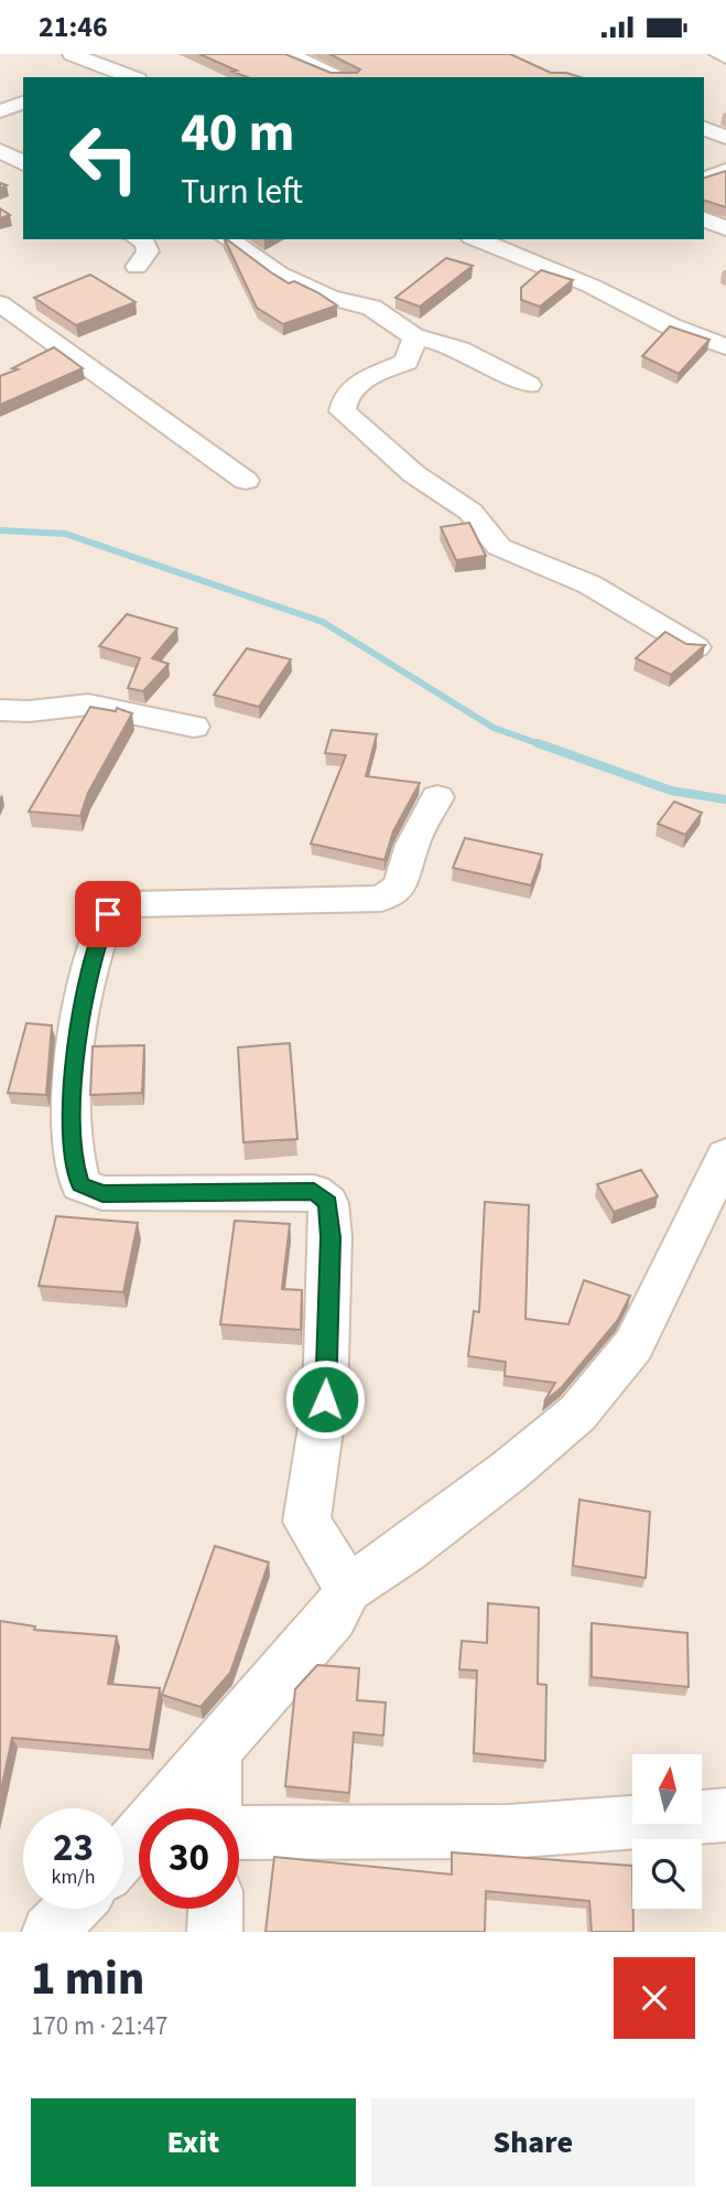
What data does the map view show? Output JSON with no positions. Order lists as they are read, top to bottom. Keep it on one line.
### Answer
{"north":"top","page":{"status":"21:46","turn":["40 m","Turn left"],"speed":"23 km/h","limit":"30","heading":["1 min","170 m · 21:47"],"buttons":["Exit","Share"]}}
